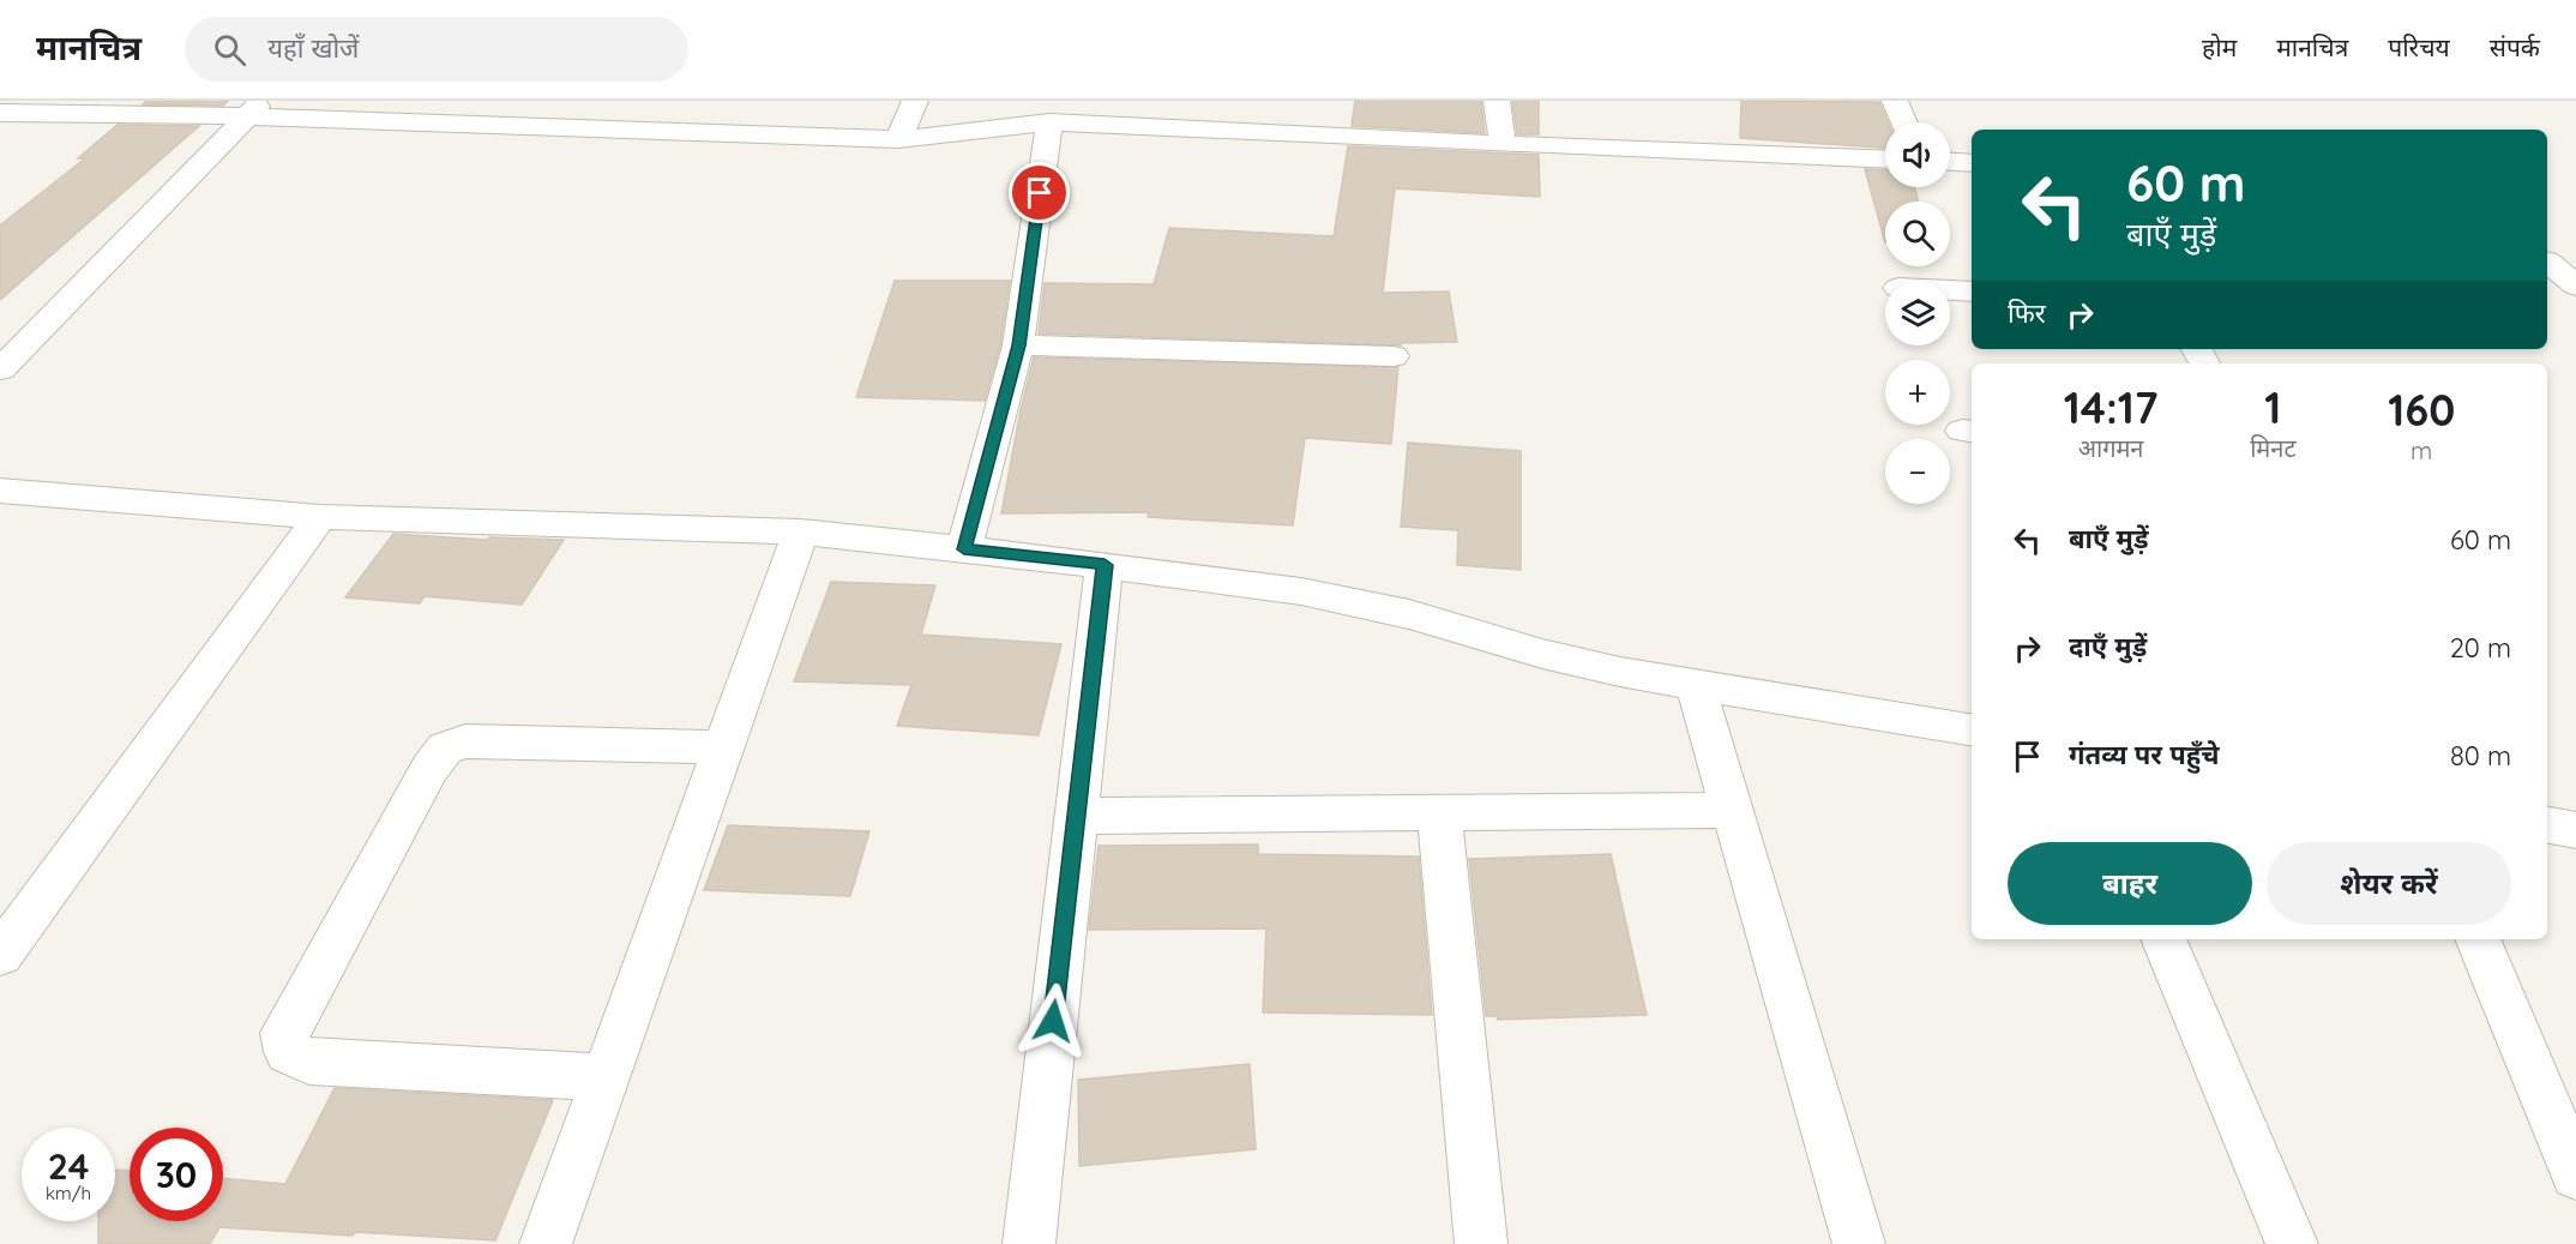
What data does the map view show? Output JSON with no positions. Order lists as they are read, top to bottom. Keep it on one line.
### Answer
{"page":{"header":"मानचित्र","search":"यहाँ खोजें","nav":["होम","मानचित्र","परिचय","संपर्क"],"map_buttons":["+","−"],"turn":["60 m","बाएँ मुड़ें"],"then":"फिर","eta":["14:17","आगमन","1","मिनट","160","m"],"list":[{"name":"बाएँ मुड़ें","value":"60 m"},{"name":"दाएँ मुड़ें","value":"20 m"},{"name":"गंतव्य पर पहुँचे","value":"80 m"}],"buttons":["बाहर","शेयर करें"],"speed":"24 km/h","limit":"30"}}
